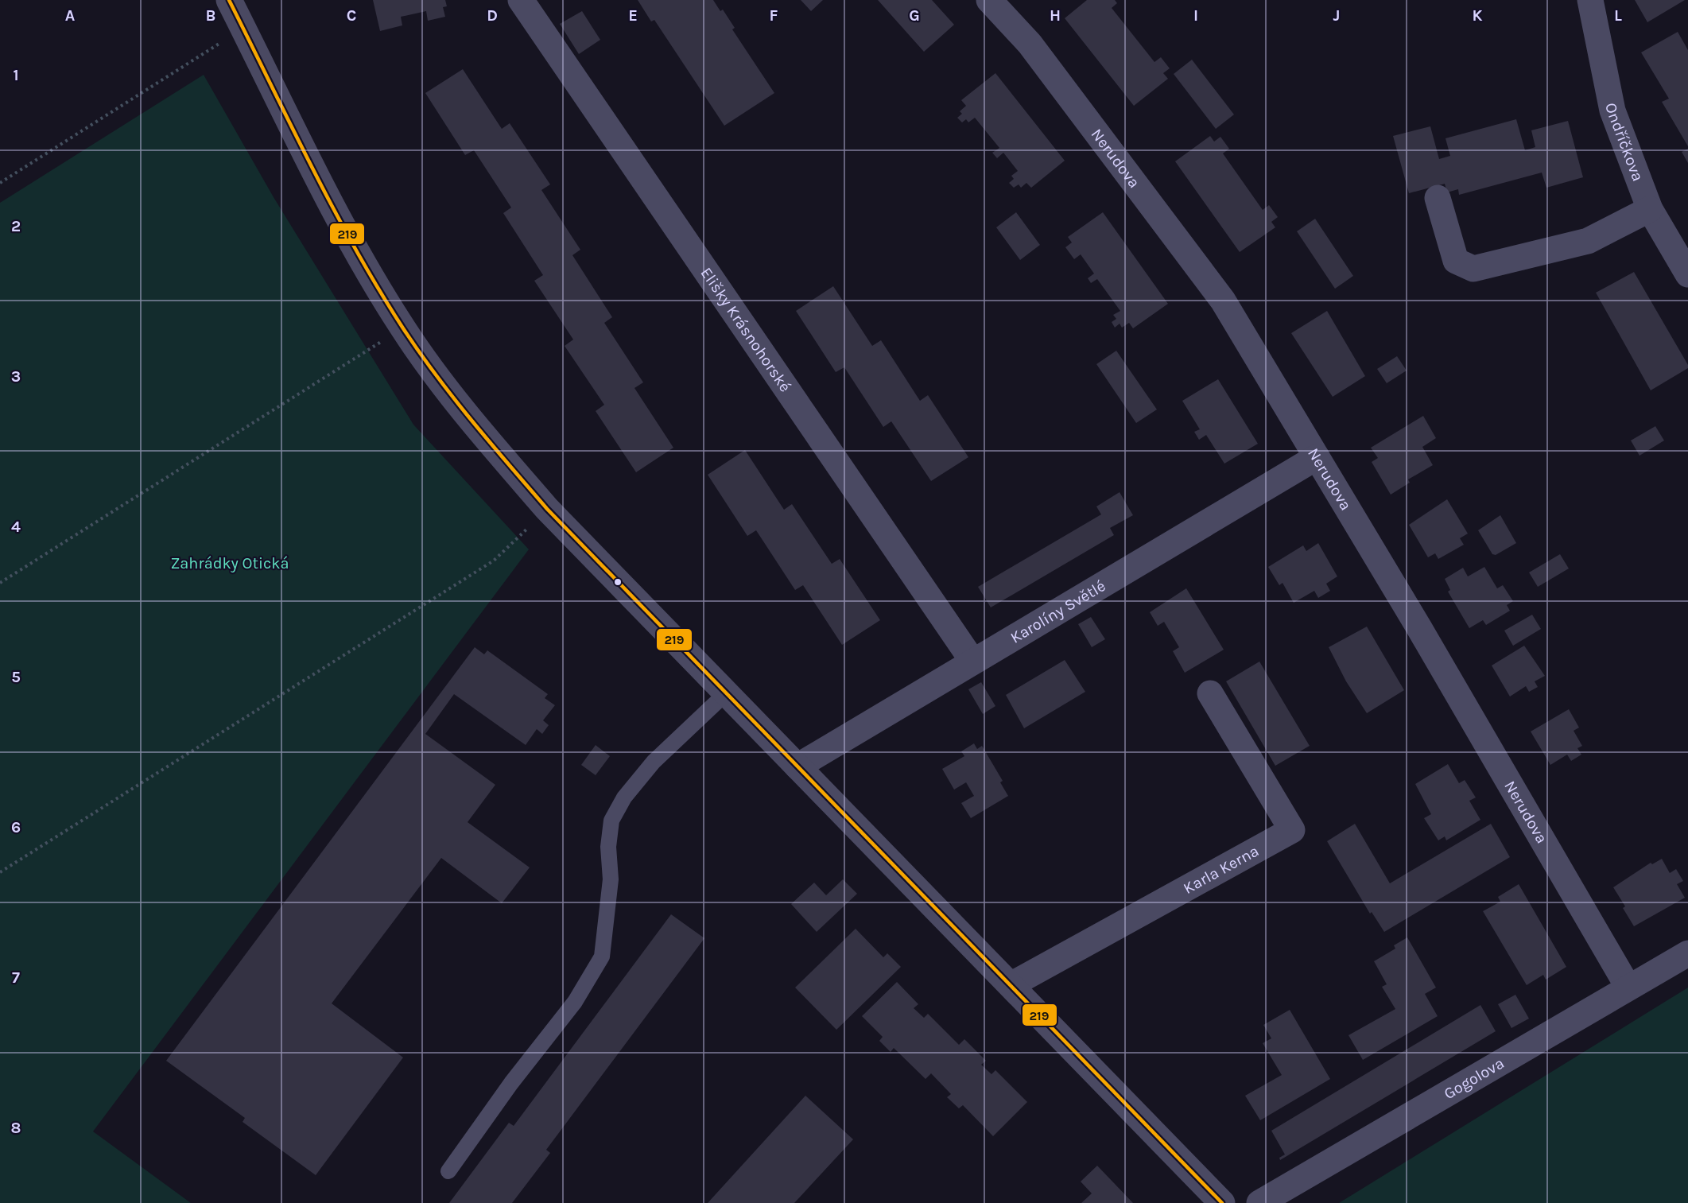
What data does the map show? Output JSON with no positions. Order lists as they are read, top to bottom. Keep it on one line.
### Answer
{"streets":{"street":["Ondříčkova","Nerudova","Elišky Krásnohorské","Karolíny Světlé","Karla Kerna","Gogolova"]},"crossings":[["Nerudova","Karolíny Světlé"],["Nerudova","Gogolova"],["Elišky Krásnohorské","Karolíny Světlé"]],"parks":["Zahrádky Otická"],"lines":["transit line 219"],"grid":{"columns":["A","B","C","D","E","F","G","H","I","J","K","L"],"rows":["1","2","3","4","5","6","7","8"]}}
